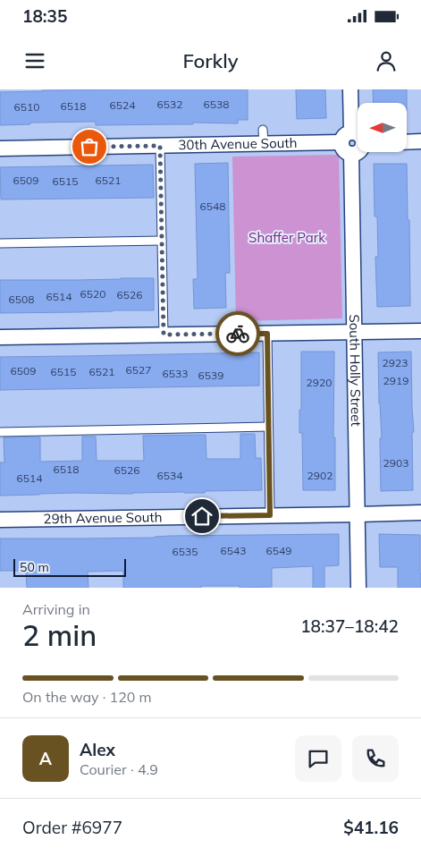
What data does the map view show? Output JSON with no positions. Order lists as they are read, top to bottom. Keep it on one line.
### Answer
{"streets":{"street":["30th Avenue South","South Holly Street","29th Avenue South"]},"crossings":[["South Holly Street","29th Avenue South"]],"parks":["Shaffer Park"],"house_numbers":["6532","6538","6524","6518","6510","6509","6521","6515","6548","6520","6526","6514","6508","2923","6527","6509","6515","6521","6533","6539","2919","2920","2903","6518","6526","6534","2902","6514","6543","6549","6535"],"scale_bar":"50 m","north":"left","page":{"status":"18:35","header":"Forkly","scale":"50 m","heading":["2 min","Arriving in","18:37–18:42"],"panel":["Alex","Courier · 4.9","Order #6977","$41.16"],"bar":"On the way · 120 m","round":"A"}}
